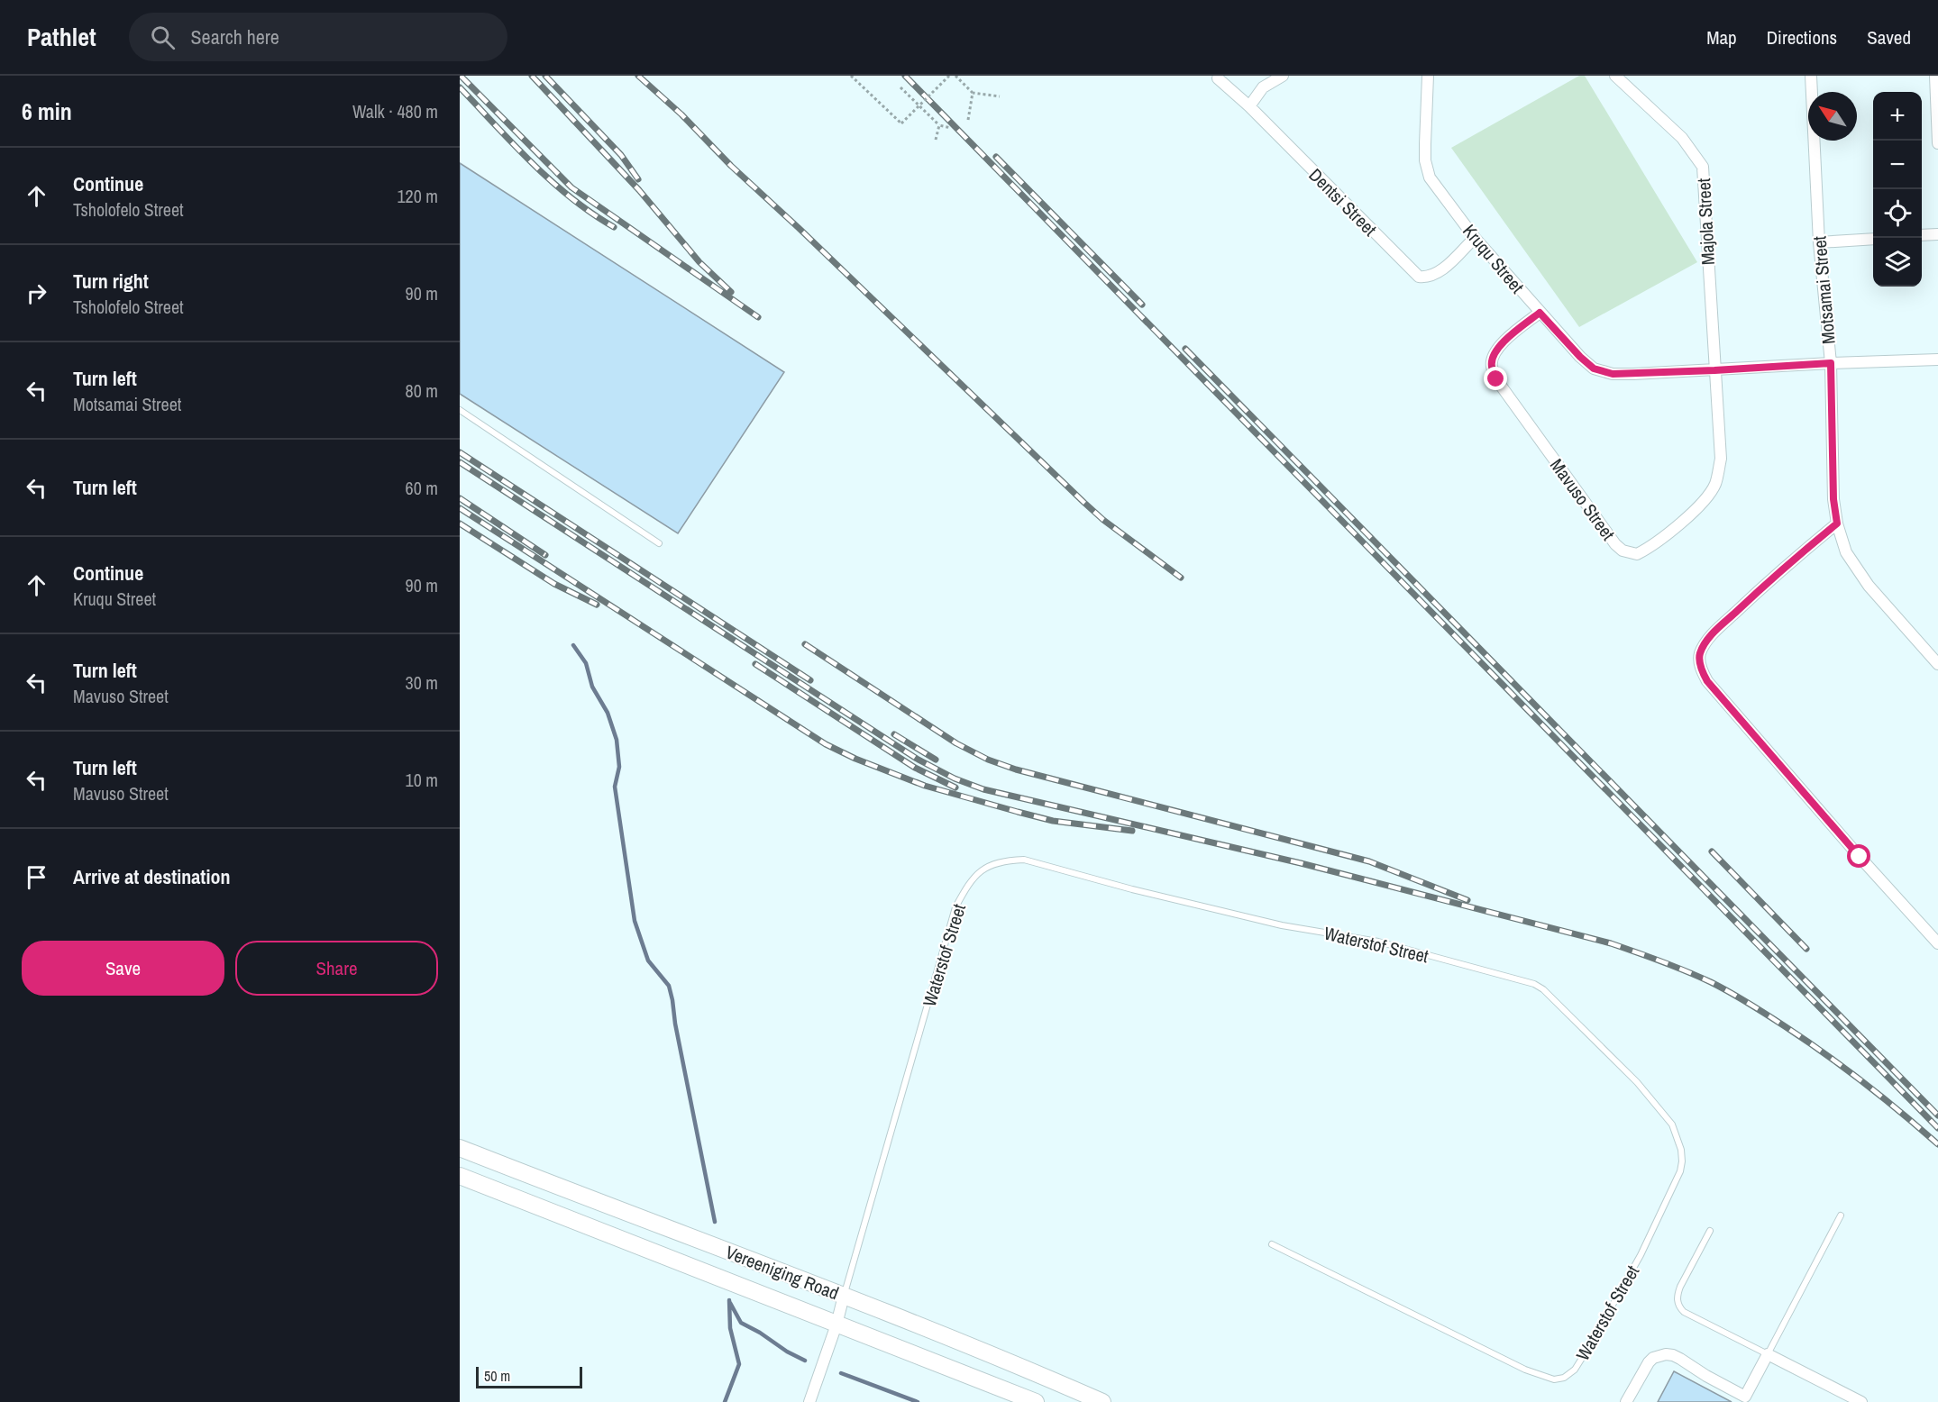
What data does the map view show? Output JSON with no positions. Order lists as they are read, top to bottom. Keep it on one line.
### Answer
{"streets":{"main road":["Vereeniging Road"],"street":["Dentsi Street","Majola Street","Kruqu Street","Motsamai Street","Mavuso Street","Waterstof Street"]},"crossings":[["Dentsi Street","Kruqu Street"],["Majola Street","Kruqu Street"],["Majola Street","Mavuso Street"],["Kruqu Street","Motsamai Street"],["Kruqu Street","Mavuso Street"],["Waterstof Street","Vereeniging Road"]],"scale_bar":"50 m","north":"top left","page":{"header":"Pathlet","search":"Search here","nav":["Map","Directions","Saved"],"heading":["6 min","Walk · 480 m"],"map_buttons":["+","−"],"list":[["Continue","Tsholofelo Street","120 m"],["Turn right","Tsholofelo Street","90 m"],["Turn left","Motsamai Street","80 m"],["Turn left","60 m"],["Continue","Kruqu Street","90 m"],["Turn left","Mavuso Street","30 m"],["Turn left","Mavuso Street","10 m"],"Arrive at destination"],"buttons":["Save","Share"],"scale":"50 m"}}
